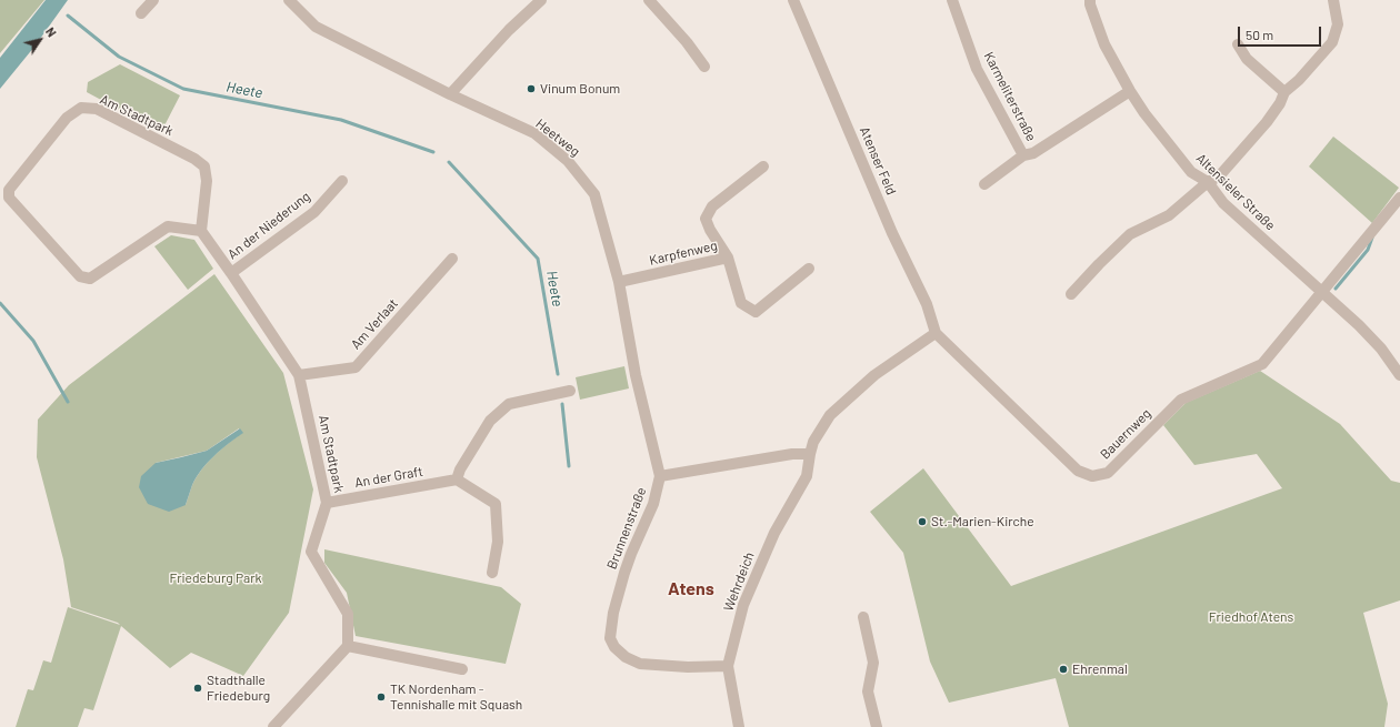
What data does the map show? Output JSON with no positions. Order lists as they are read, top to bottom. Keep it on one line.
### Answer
{"streets":{"street":["Karmeliterstraße","Am Stadtpark","Heetweg","Atenser Feld","Altensieler Straße","An der Niederung","Karpfenweg","Am Verlaat","Bauernweg","An der Graft","Brunnenstraße","Wehrdeich"]},"crossings":[["Karmeliterstraße","Altensieler Straße"],["Am Stadtpark","An der Niederung"],["Am Stadtpark","Am Verlaat"],["Am Stadtpark","An der Graft"],["Heetweg","Karpfenweg"],["Heetweg","Brunnenstraße"],["Atenser Feld","Bauernweg"],["Altensieler Straße","Bauernweg"],["Brunnenstraße","Wehrdeich"]],"districts":["Atens"],"water":["Heete"],"parks":["Friedeburg Park","Friedhof Atens"],"places":["Vinum Bonum","St.-Marien-Kirche","Ehrenmal","Stadthalle Friedeburg","TK Nordenham - Tennishalle mit Squash"],"scale_bar":"50 m","north":"top right"}
